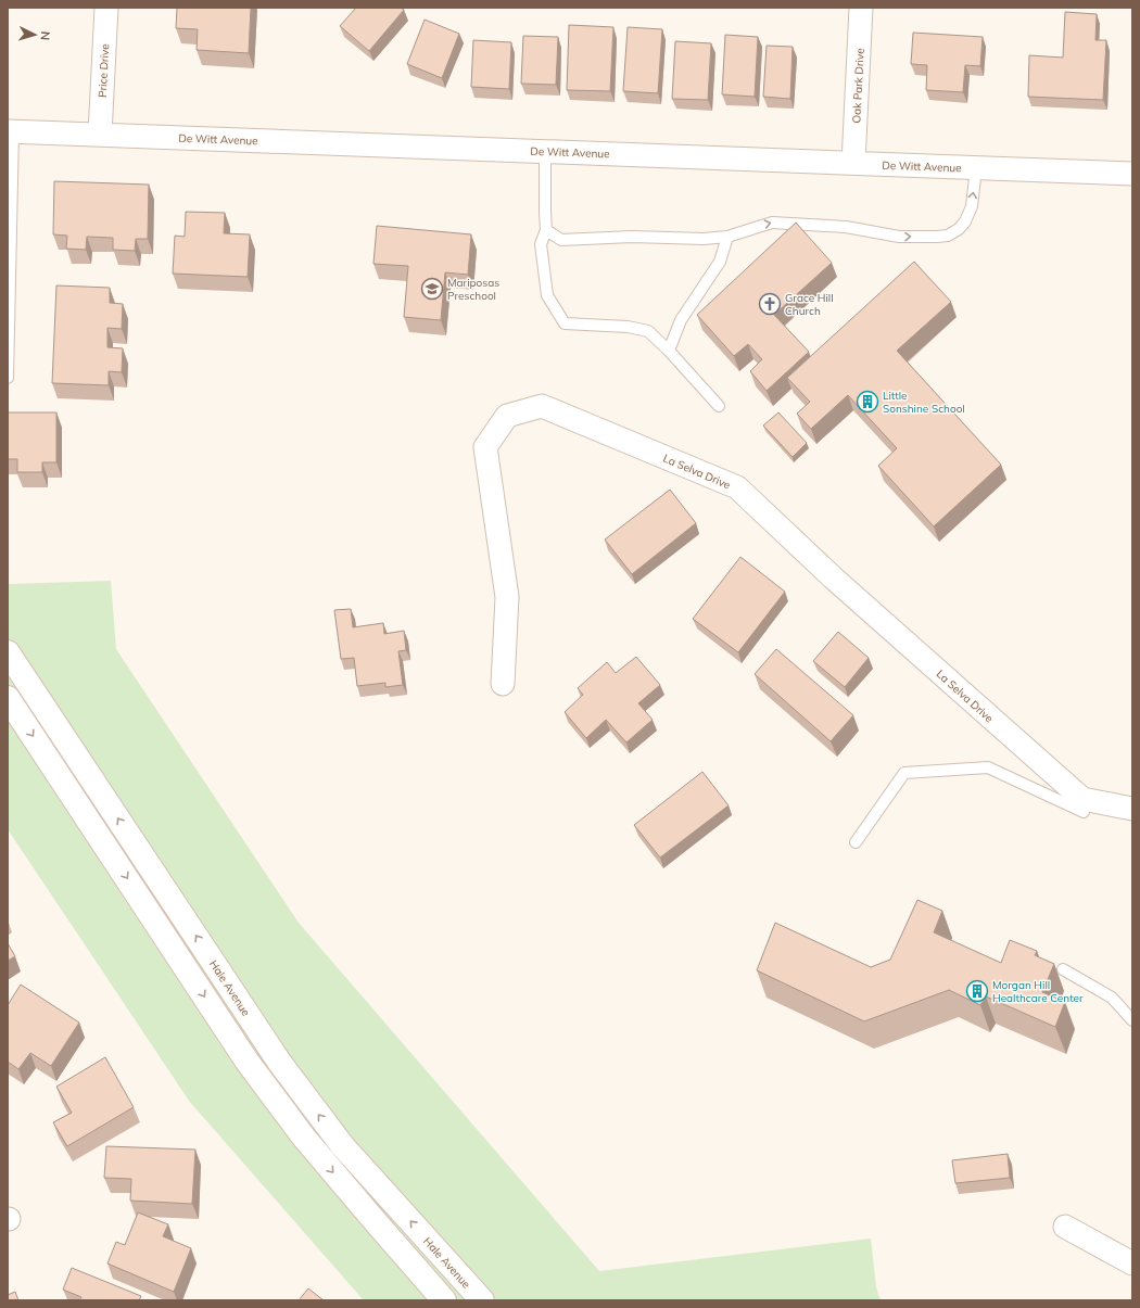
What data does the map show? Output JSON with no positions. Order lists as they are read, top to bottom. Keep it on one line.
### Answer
{"streets":{"main road":["Hale Avenue"],"street":["Price Drive","Oak Park Drive","De Witt Avenue","La Selva Drive"]},"crossings":[["Price Drive","De Witt Avenue"],["Oak Park Drive","De Witt Avenue"]],"places":{"school or university":["Mariposas Preschool"],"church":["Grace Hill Church"],"building":["Little Sonshine School","Morgan Hill Healthcare Center"]},"north":"right"}
